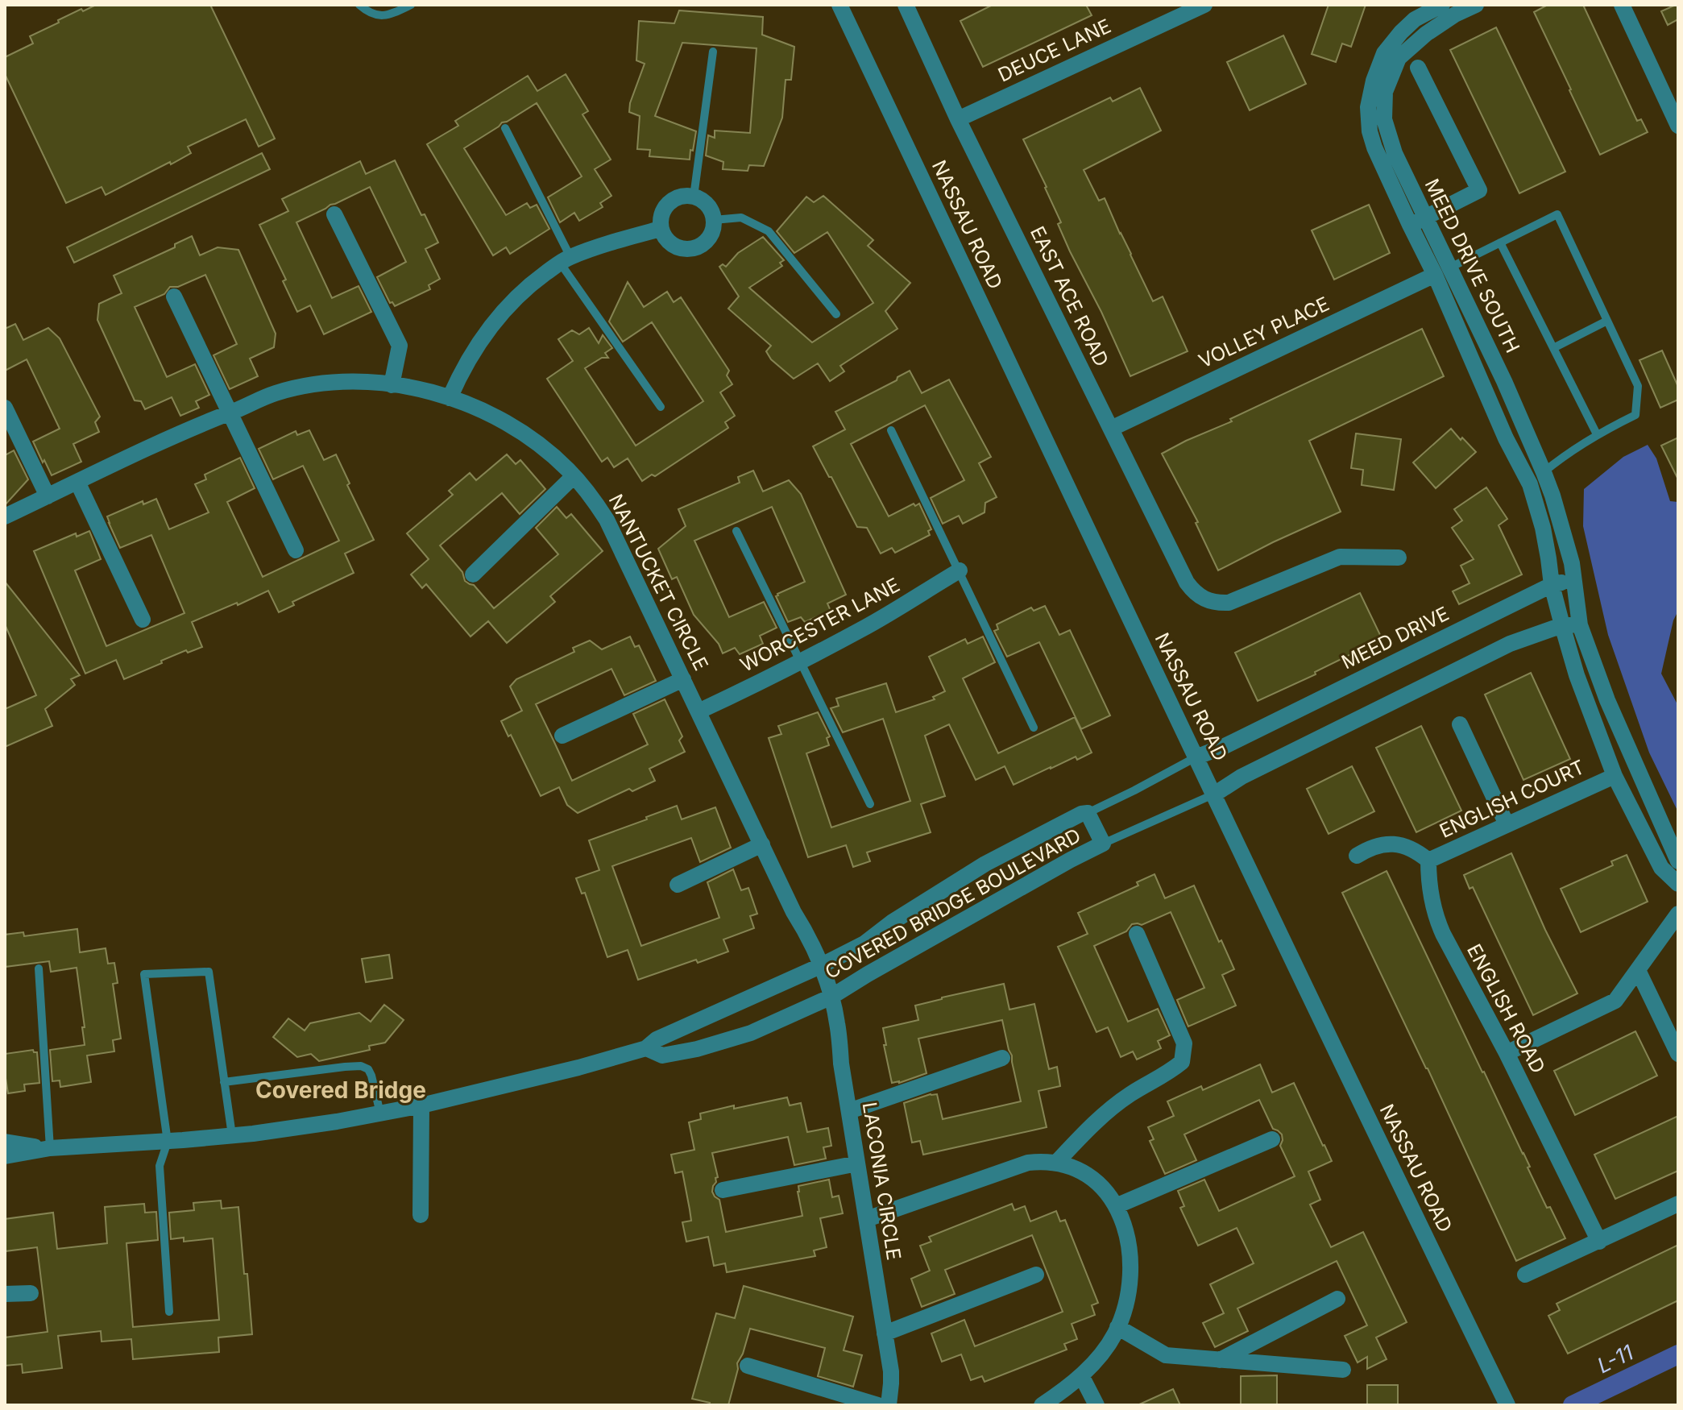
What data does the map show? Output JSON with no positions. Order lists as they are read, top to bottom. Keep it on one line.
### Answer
{"streets":{"street":["DEUCE LANE","NASSAU ROAD","MEED DRIVE SOUTH","EAST ACE ROAD","VOLLEY PLACE","NANTUCKET CIRCLE","WORCESTER LANE","MEED DRIVE","ENGLISH COURT","COVERED BRIDGE BOULEVARD","ENGLISH ROAD","LACONIA CIRCLE"]},"crossings":[["DEUCE LANE","EAST ACE ROAD"],["NASSAU ROAD","MEED DRIVE"],["MEED DRIVE SOUTH","VOLLEY PLACE"],["MEED DRIVE SOUTH","MEED DRIVE"],["MEED DRIVE SOUTH","ENGLISH COURT"],["EAST ACE ROAD","VOLLEY PLACE"],["NANTUCKET CIRCLE","WORCESTER LANE"],["NANTUCKET CIRCLE","COVERED BRIDGE BOULEVARD"],["NANTUCKET CIRCLE","LACONIA CIRCLE"],["ENGLISH COURT","ENGLISH ROAD"],["COVERED BRIDGE BOULEVARD","LACONIA CIRCLE"]],"districts":["Covered Bridge"],"water":["L-11"]}
